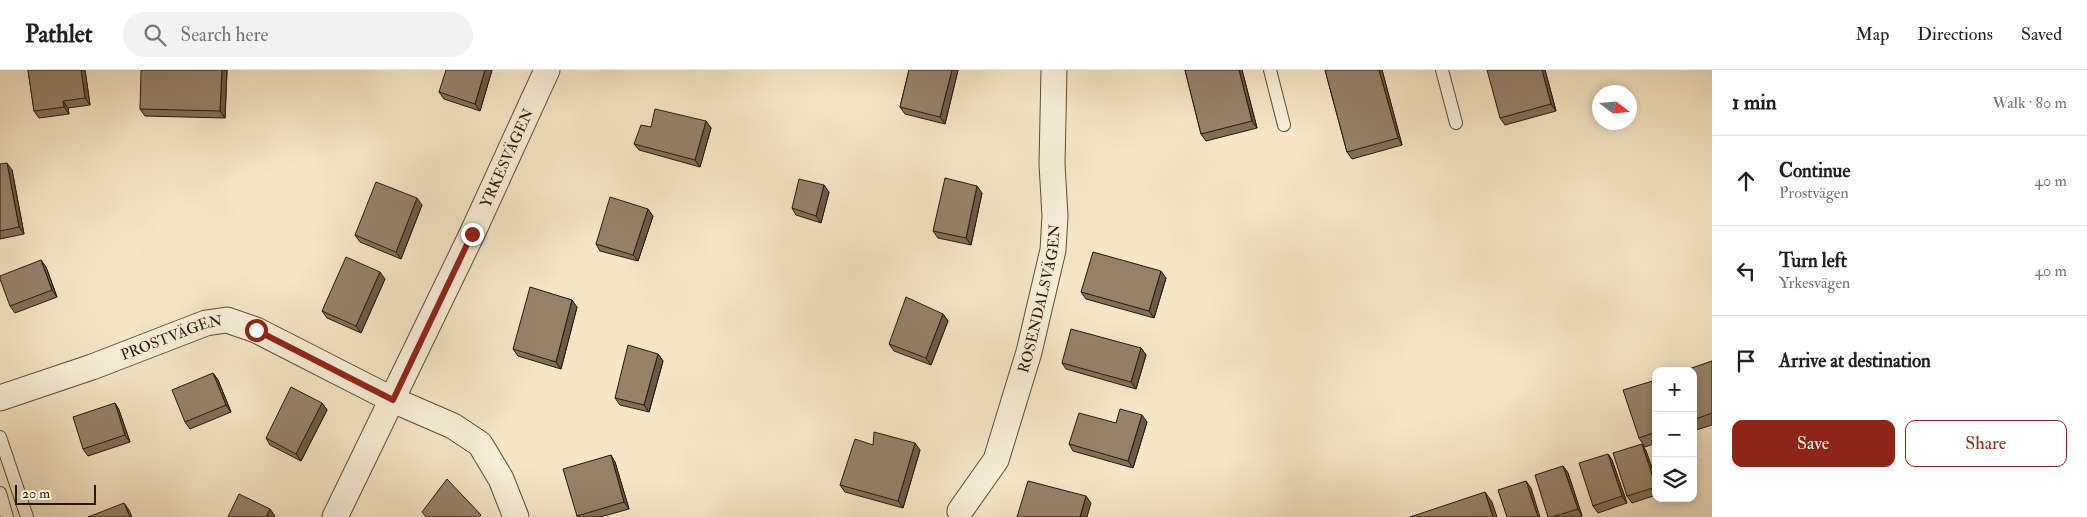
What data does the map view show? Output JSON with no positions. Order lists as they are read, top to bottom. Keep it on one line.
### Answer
{"streets":{"street":["YRKESVÄGEN","ROSENDALSVÄGEN","PROSTVÄGEN"]},"crossings":[["YRKESVÄGEN","PROSTVÄGEN"]],"scale_bar":"20 m","north":"right","page":{"header":"Pathlet","search":"Search here","nav":["Map","Directions","Saved"],"heading":["1 min","Walk · 80 m"],"list":[["Continue","Prostvägen","40 m"],["Turn left","Yrkesvägen","40 m"],"Arrive at destination"],"map_buttons":["+","−"],"buttons":["Save","Share"],"scale":"20 m"}}
